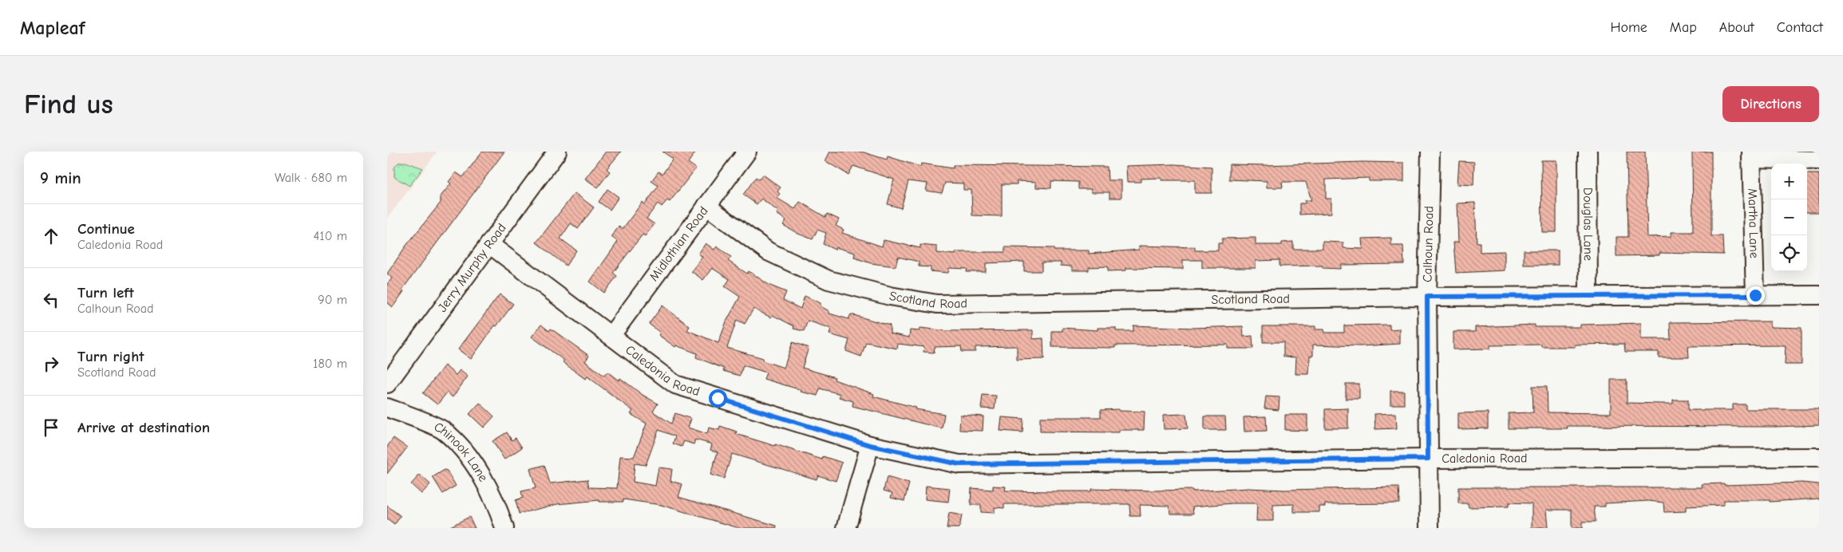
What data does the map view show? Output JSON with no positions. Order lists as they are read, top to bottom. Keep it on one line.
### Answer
{"streets":{"street":["Martha Lane","Douglas Lane","Midlothian Road","Calhoun Road","Jerry Murphy Road","Scotland Road","Caledonia Road","Chinook Lane"]},"crossings":[["Martha Lane","Scotland Road"],["Douglas Lane","Scotland Road"],["Midlothian Road","Scotland Road"],["Midlothian Road","Caledonia Road"],["Calhoun Road","Scotland Road"],["Calhoun Road","Caledonia Road"],["Jerry Murphy Road","Caledonia Road"]],"page":{"header":"Mapleaf","nav":["Home","Map","About","Contact"],"buttons":"Directions","title":"Find us","heading":["9 min","Walk · 680 m"],"map_buttons":["+","−"],"list":[["Continue","Caledonia Road","410 m"],["Turn left","Calhoun Road","90 m"],["Turn right","Scotland Road","180 m"],"Arrive at destination"]}}
